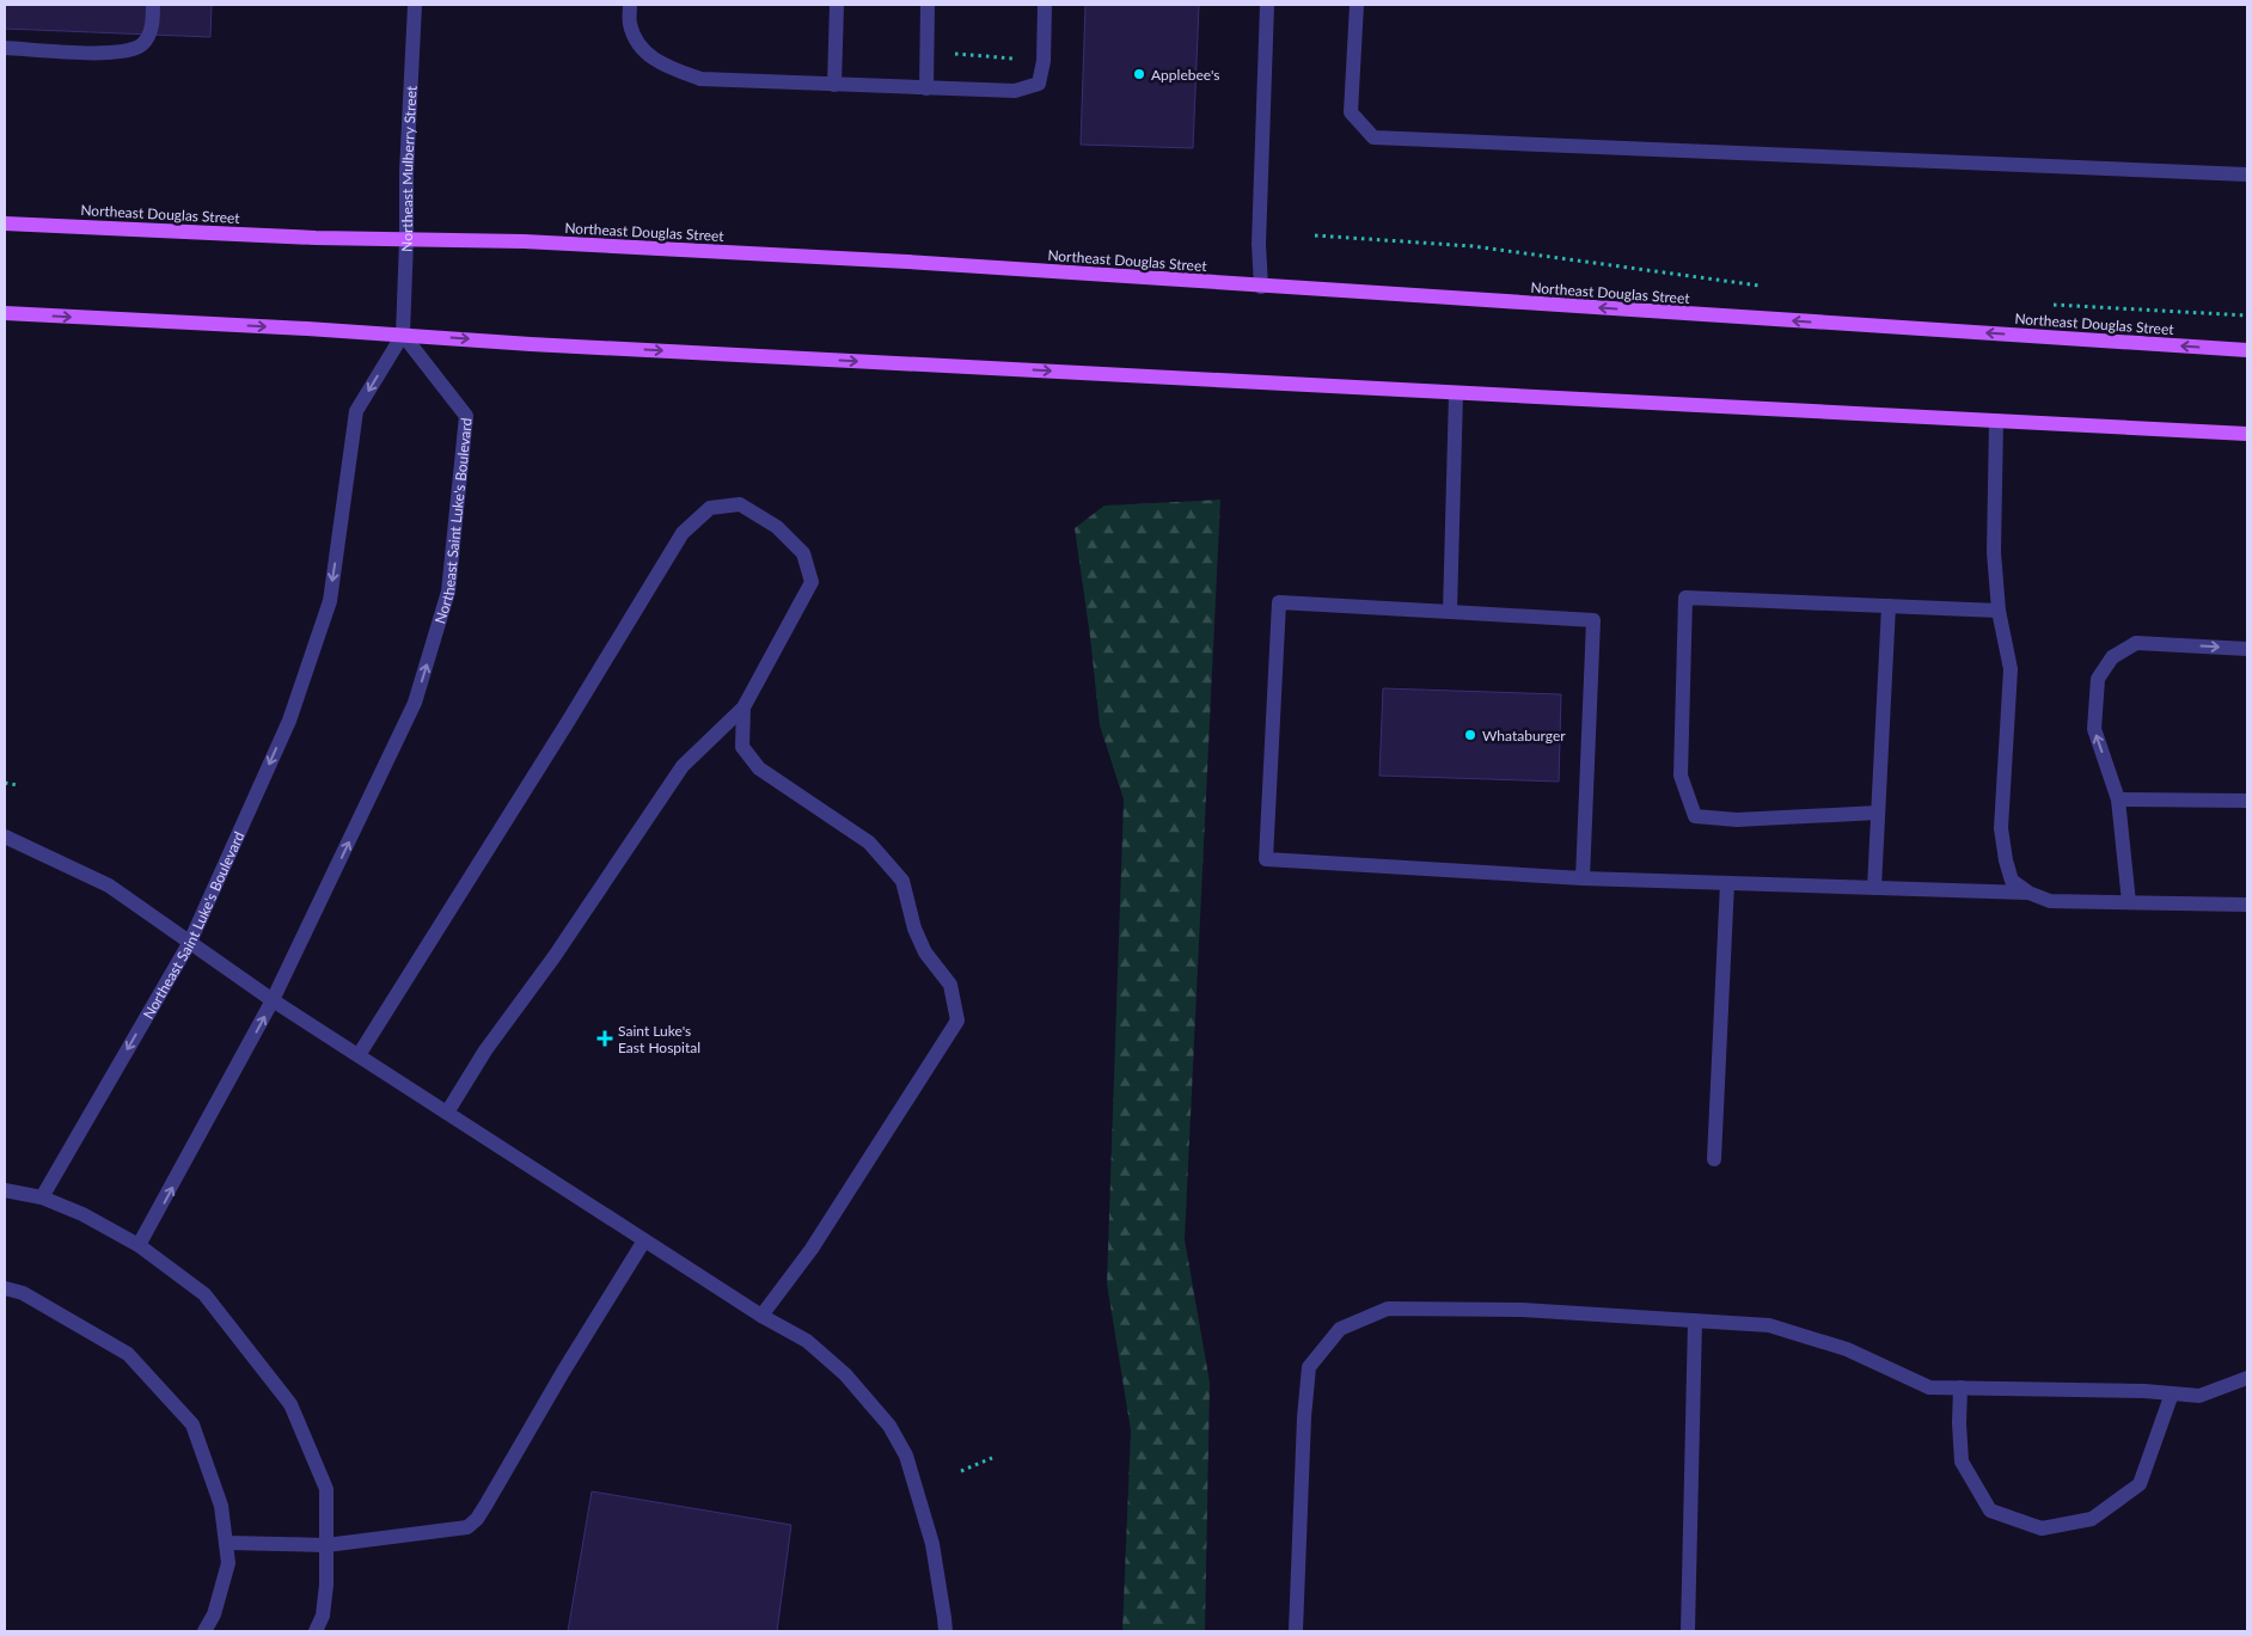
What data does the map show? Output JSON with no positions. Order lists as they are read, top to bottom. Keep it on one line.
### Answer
{"streets":{"main road":["Northeast Douglas Street"],"street":["Northeast Mulberry Street","Northeast Saint Luke's Boulevard"]},"crossings":[["Northeast Mulberry Street","Northeast Douglas Street"],["Northeast Mulberry Street","Northeast Saint Luke's Boulevard"]],"places":{"other":["Applebee's","Whataburger"],"health":["Saint Luke's East Hospital"]}}
